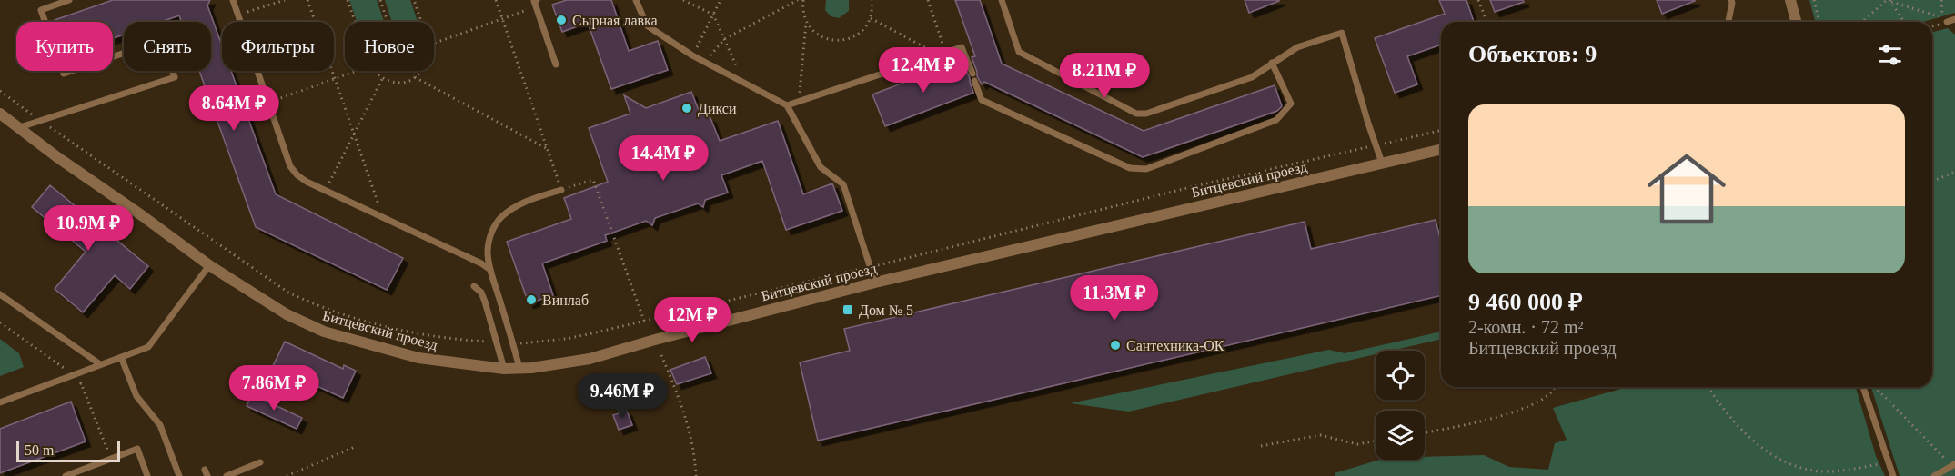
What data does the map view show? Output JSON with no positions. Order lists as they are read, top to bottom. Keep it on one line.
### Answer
{"streets":{"street":["Битцевский проезд"]},"places":{"other":["Сырная лавка","Дикси","Винлаб","Сантехника-ОК"],"transit":["Дом № 5"]},"scale_bar":"50 m","page":{"chip":["Купить","Снять","Фильтры","Новое"],"heading":"Объектов: 9","price":["12.4M ₽","8.21M ₽","8.64M ₽","14.4M ₽","10.9M ₽","11.3M ₽","12M ₽","7.86M ₽","9.46M ₽"],"list":[{"name":"9 460 000 ₽","note":"2-комн. · 72 m² · Битцевский проезд"}],"scale":"50 m"}}
